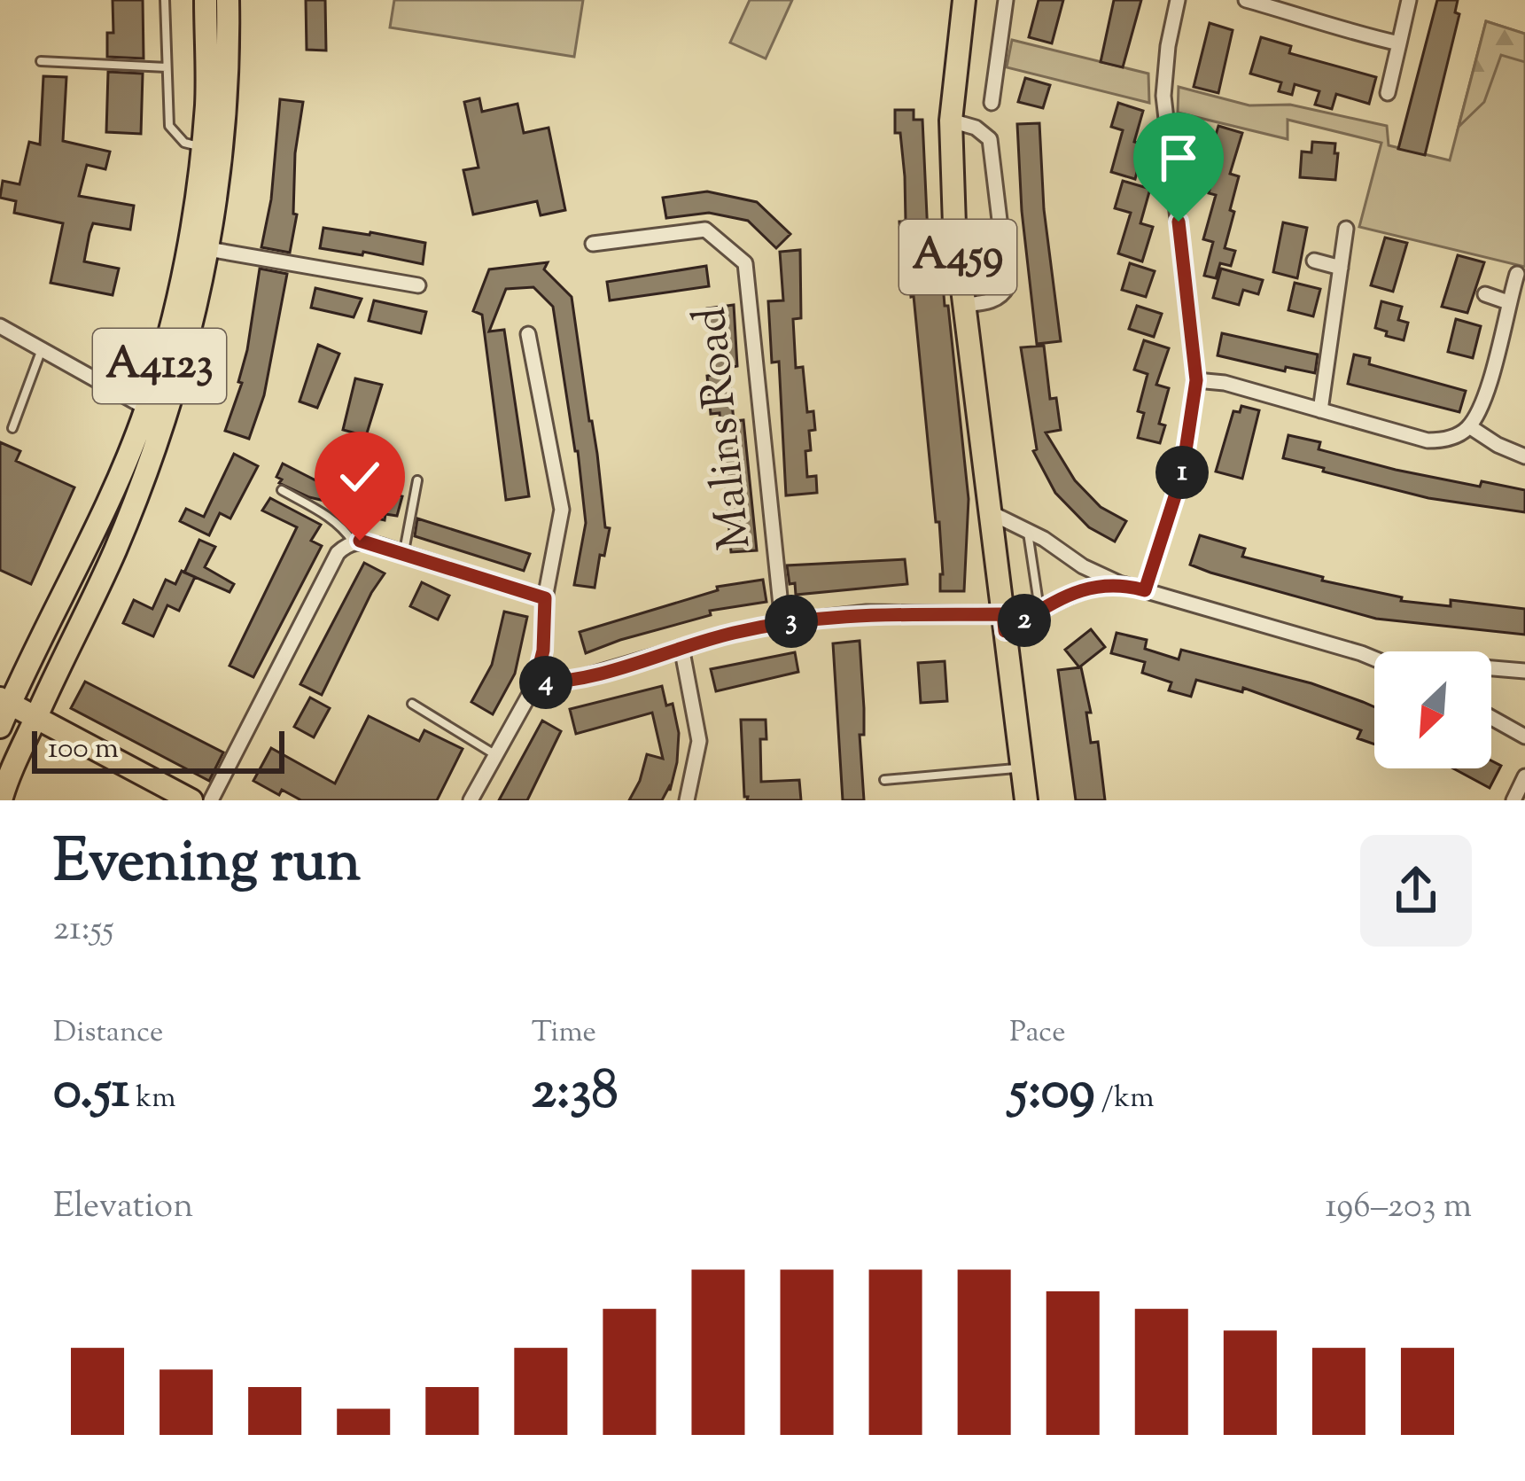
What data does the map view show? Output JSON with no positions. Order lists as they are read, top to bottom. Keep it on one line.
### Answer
{"streets":{"main road":["A459","A4123"],"street":["Malins Road"]},"scale_bar":"100 m","north":"bottom left","page":{"pins":["1","2","3","4"],"scale":"100 m","heading":["Evening run","21:55"],"stats":[["Distance","0.51 km"],["Time","2:38"],["Pace","5:09 /km"]],"chart":["Elevation","196–203 m"]}}
